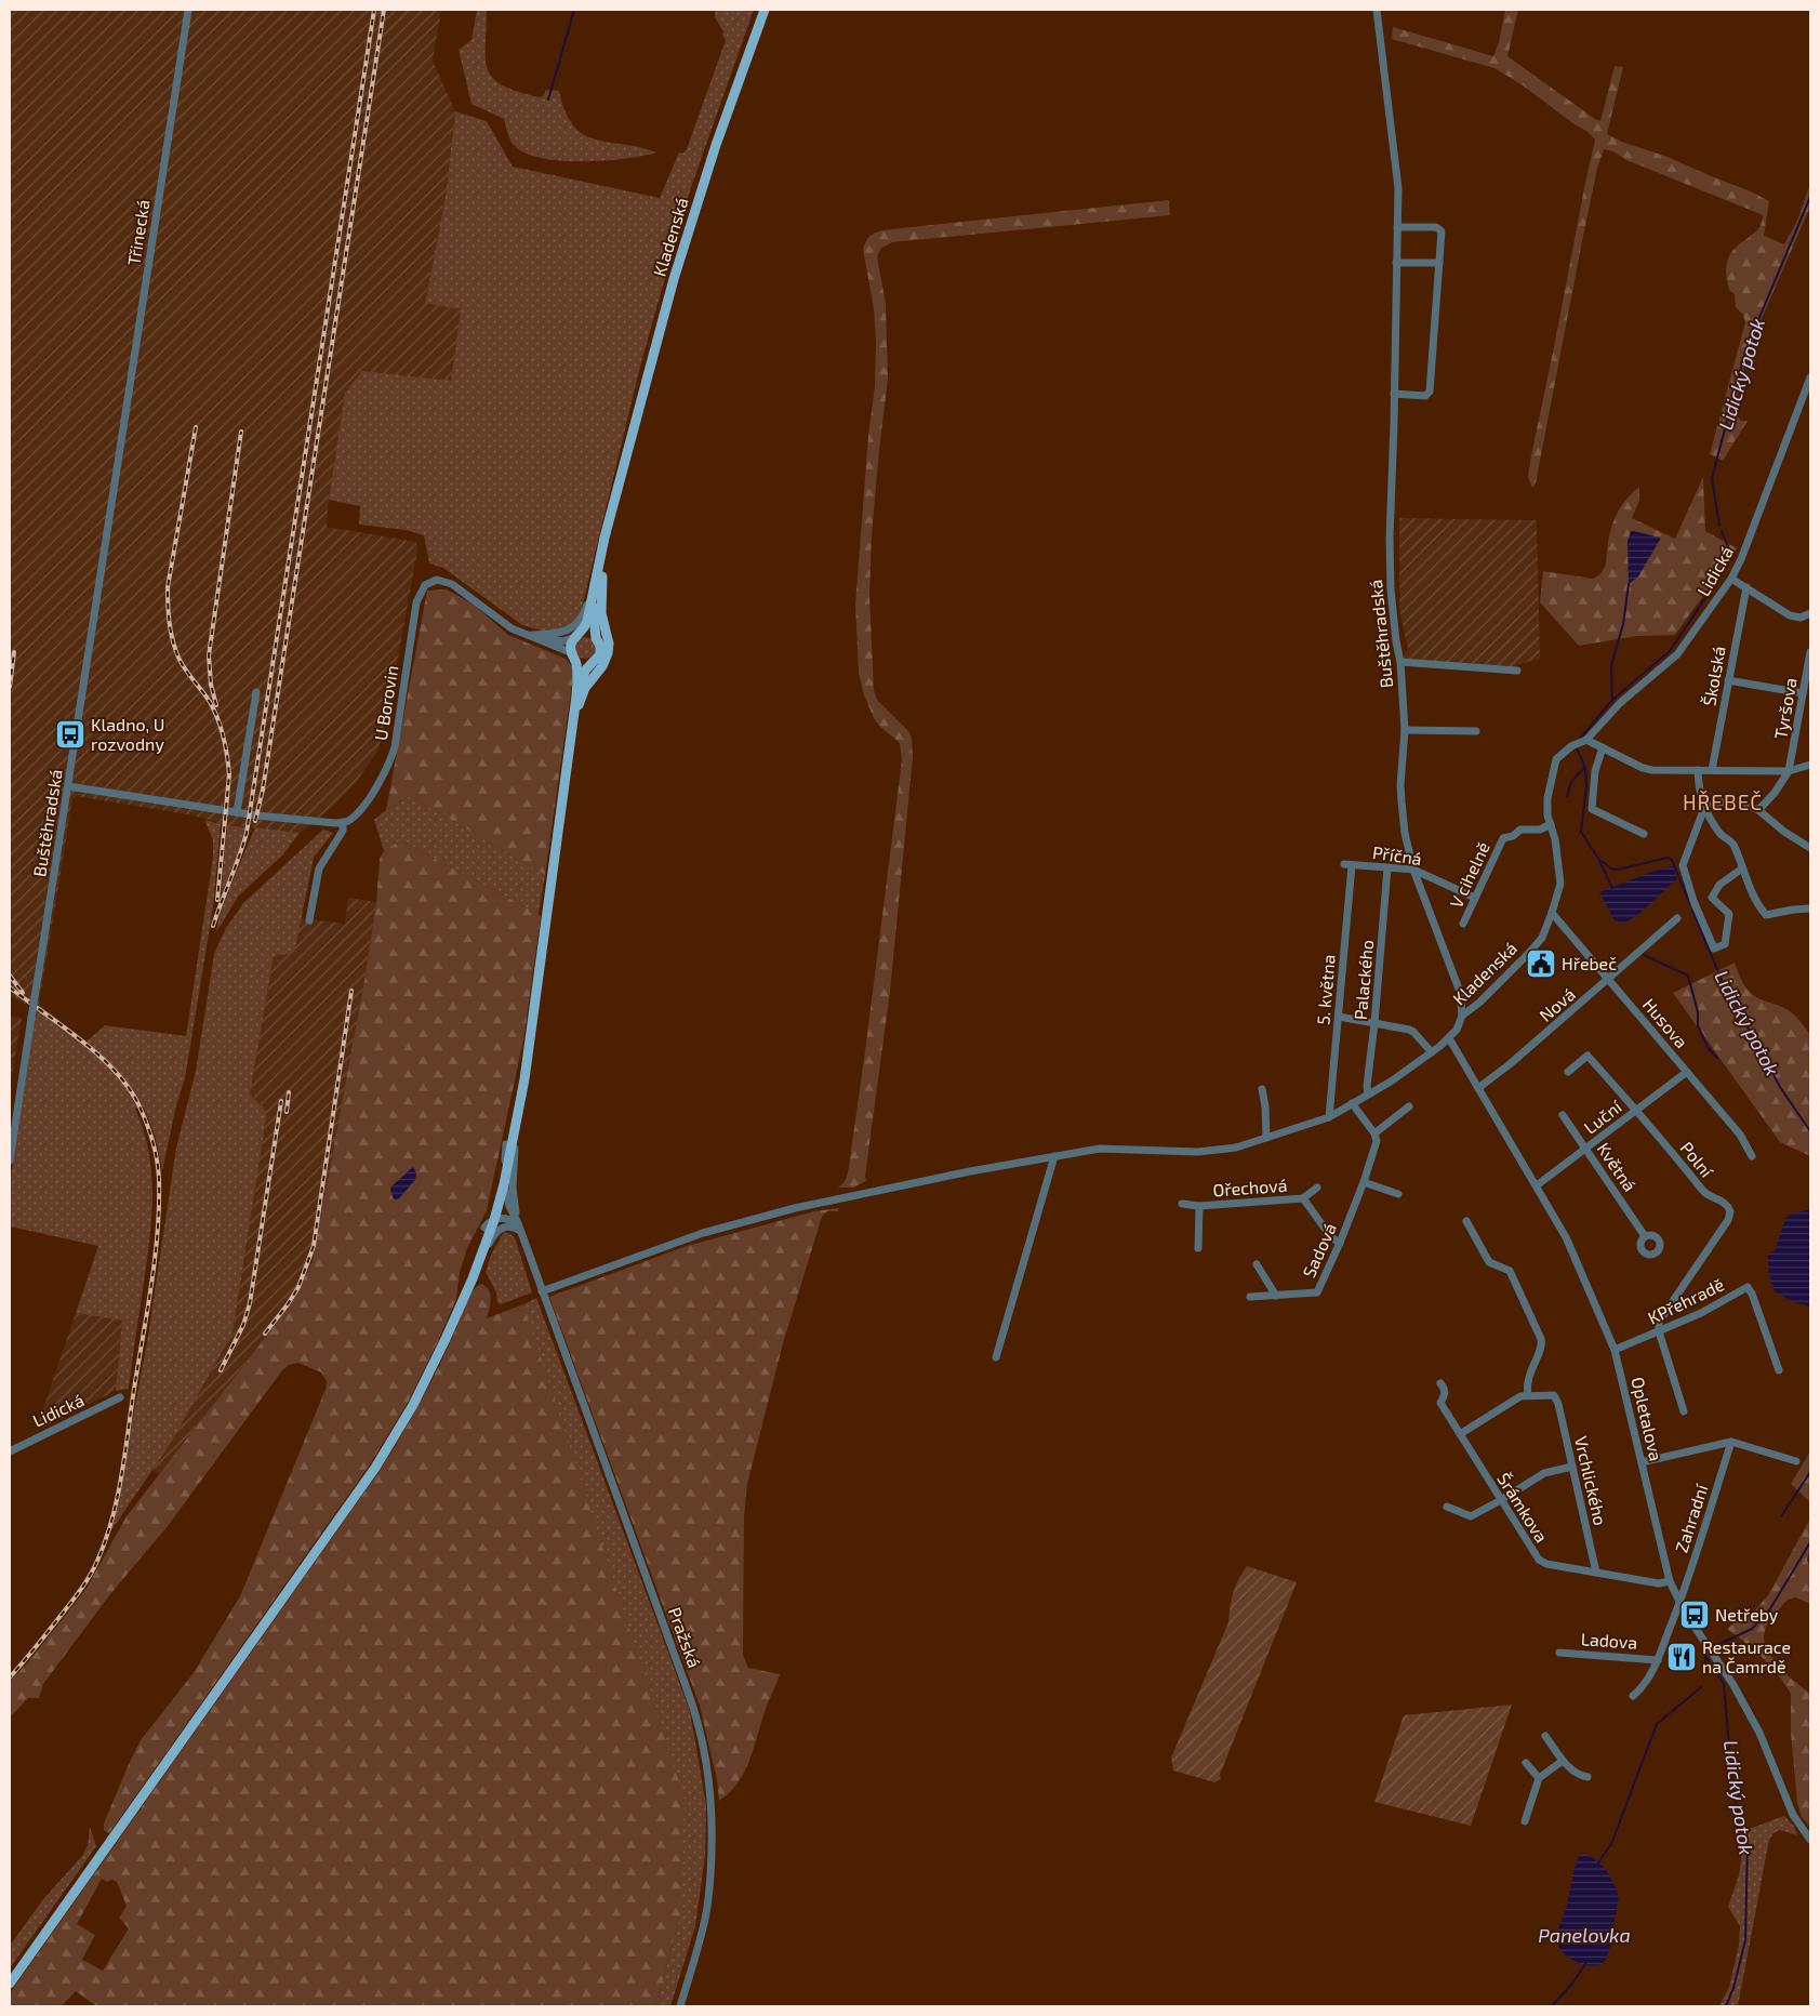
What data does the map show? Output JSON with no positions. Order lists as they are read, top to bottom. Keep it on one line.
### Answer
{"streets":{"main road":["Kladenská"],"street":["Třinecká","Lidická","Buštěhradská","Školská","U Borovin","Tyršova","Příčná","V cihelně","Palackého","5. května","Nová","Husova","Luční","Polní","Květná","Ořechová","Sadová","KPřehradě","Opletalova","Vrchlického","Šrámkova","Zahradní","Pražská","Ladova"]},"crossings":[["Třinecká","Buštěhradská"],["Kladenská","Lidická"],["Kladenská","Buštěhradská"],["Kladenská","V cihelně"],["Kladenská","Palackého"],["Kladenská","5. května"],["Kladenská","Husova"],["Kladenská","Opletalova"],["Kladenská","Pražská"],["Buštěhradská","Příčná"],["Příčná","V cihelně"],["Příčná","Palackého"],["Příčná","5. května"],["Nová","Husova"],["Nová","Opletalova"],["Husova","Luční"],["Luční","Polní"],["Luční","Květná"],["Luční","Opletalova"],["Polní","KPřehradě"],["Ořechová","Sadová"],["KPřehradě","Opletalova"],["Opletalova","Šrámkova"],["Opletalova","Zahradní"],["Opletalova","Ladova"],["Vrchlického","Šrámkova"],["Zahradní","Ladova"]],"districts":["HŘEBEČ"],"water":["Lidický potok","Panelovka"],"places":{"bus stop":["Kladno, U rozvodny","Netřeby"],"public building":["Hřebeč"],"restaurant":["Restaurace na Čamrdě"]}}
